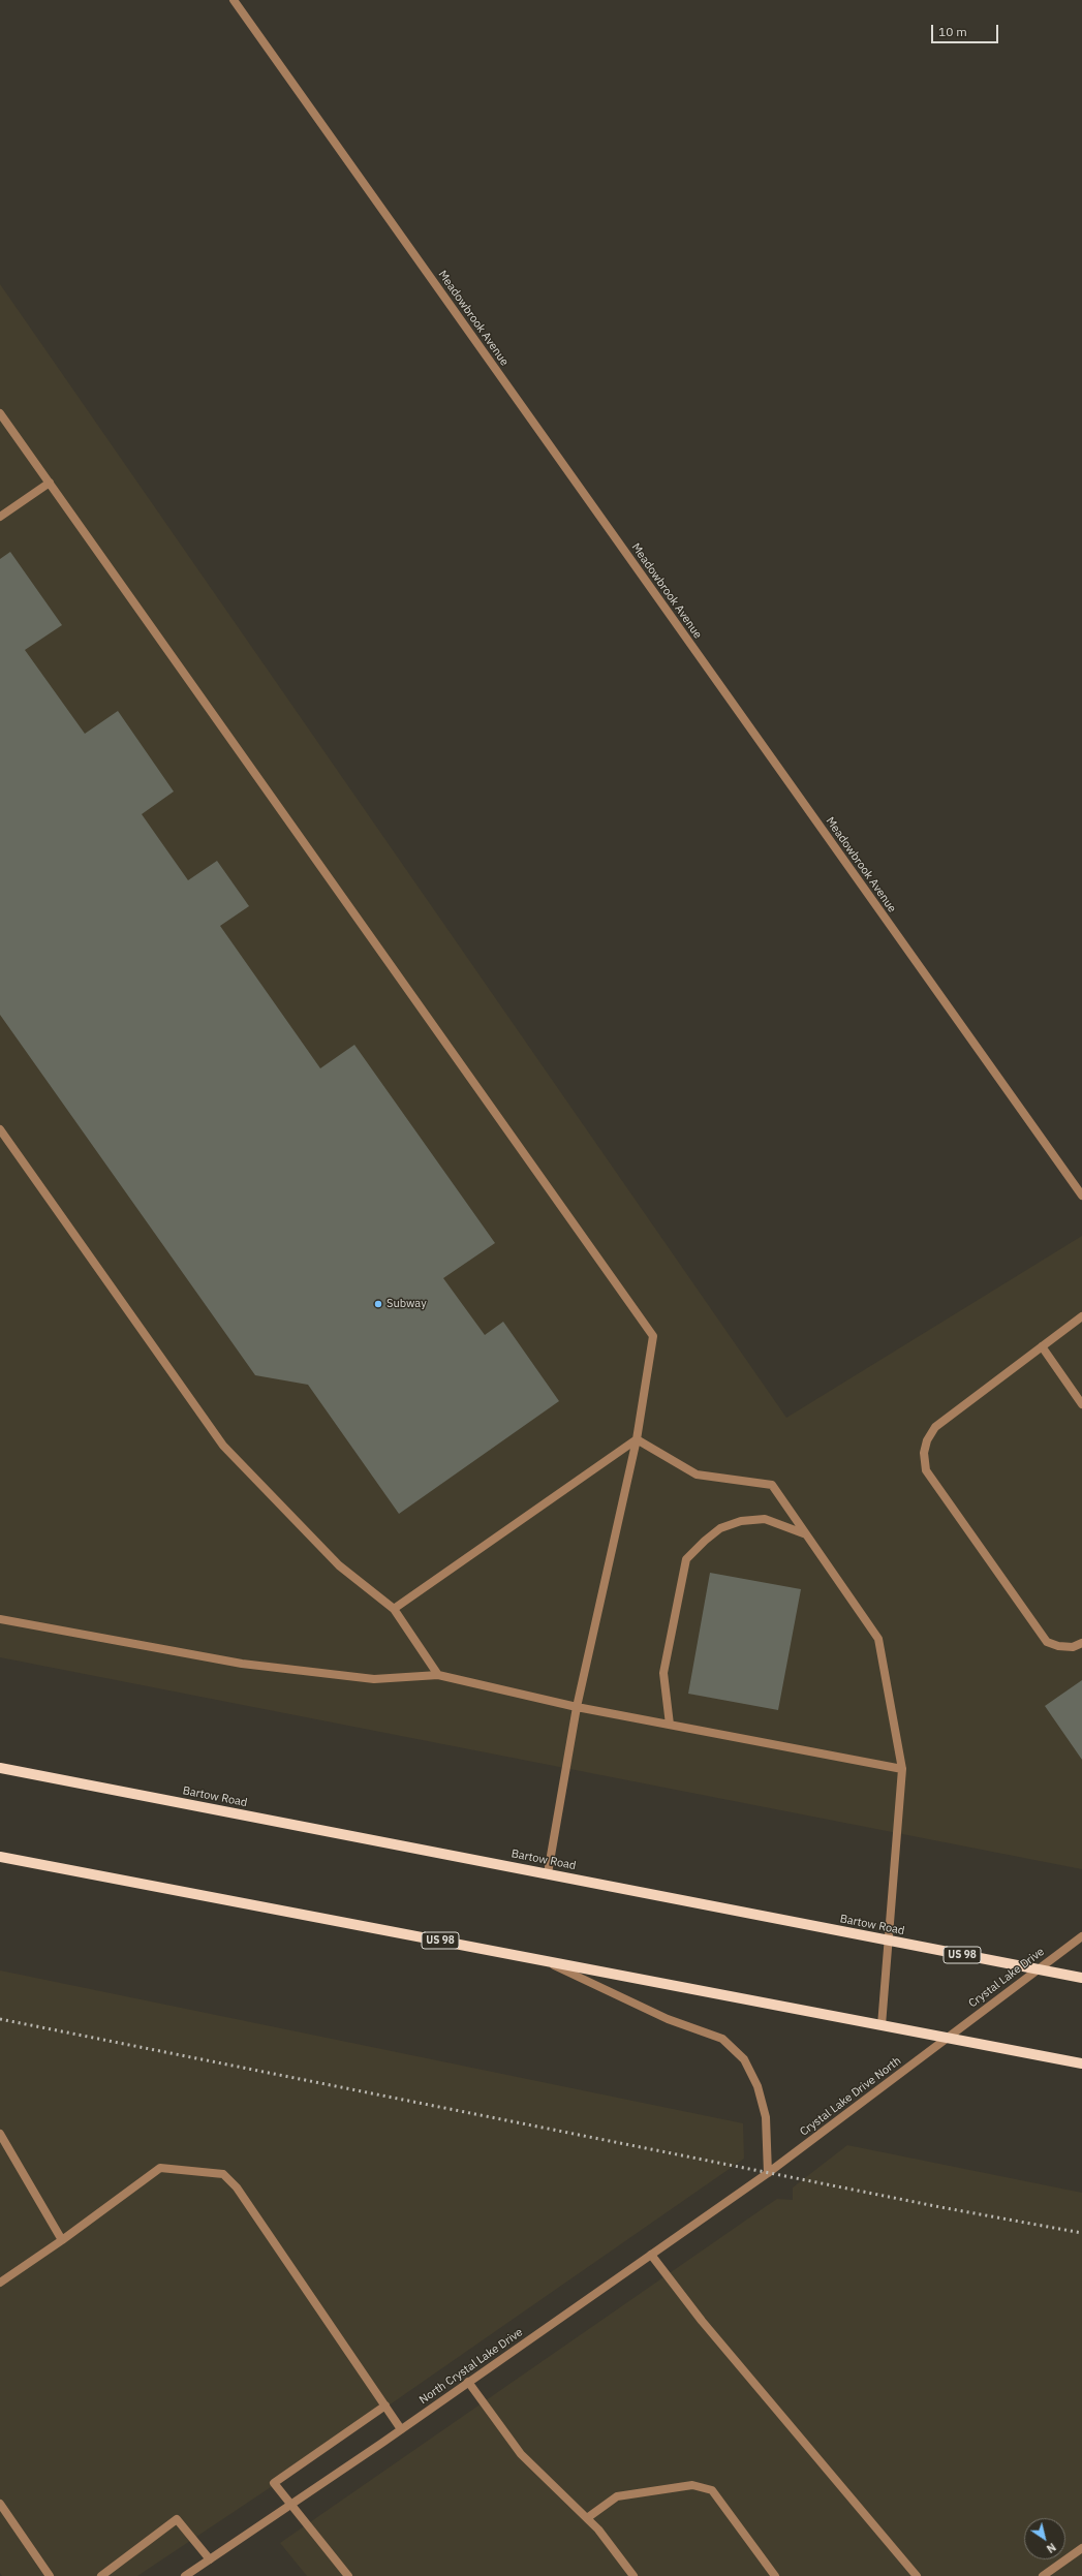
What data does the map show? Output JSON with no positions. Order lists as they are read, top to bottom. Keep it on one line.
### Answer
{"streets":{"main road":["Bartow Road","US 98"],"street":["Meadowbrook Avenue","Crystal Lake Drive","Crystal Lake Drive North","North Crystal Lake Drive"]},"crossings":[["Bartow Road","Crystal Lake Drive"],["US 98","Crystal Lake Drive"],["US 98","Crystal Lake Drive North"],["Crystal Lake Drive","Crystal Lake Drive North"],["Crystal Lake Drive North","North Crystal Lake Drive"]],"places":["Subway"],"scale_bar":"10 m","north":"bottom right"}
